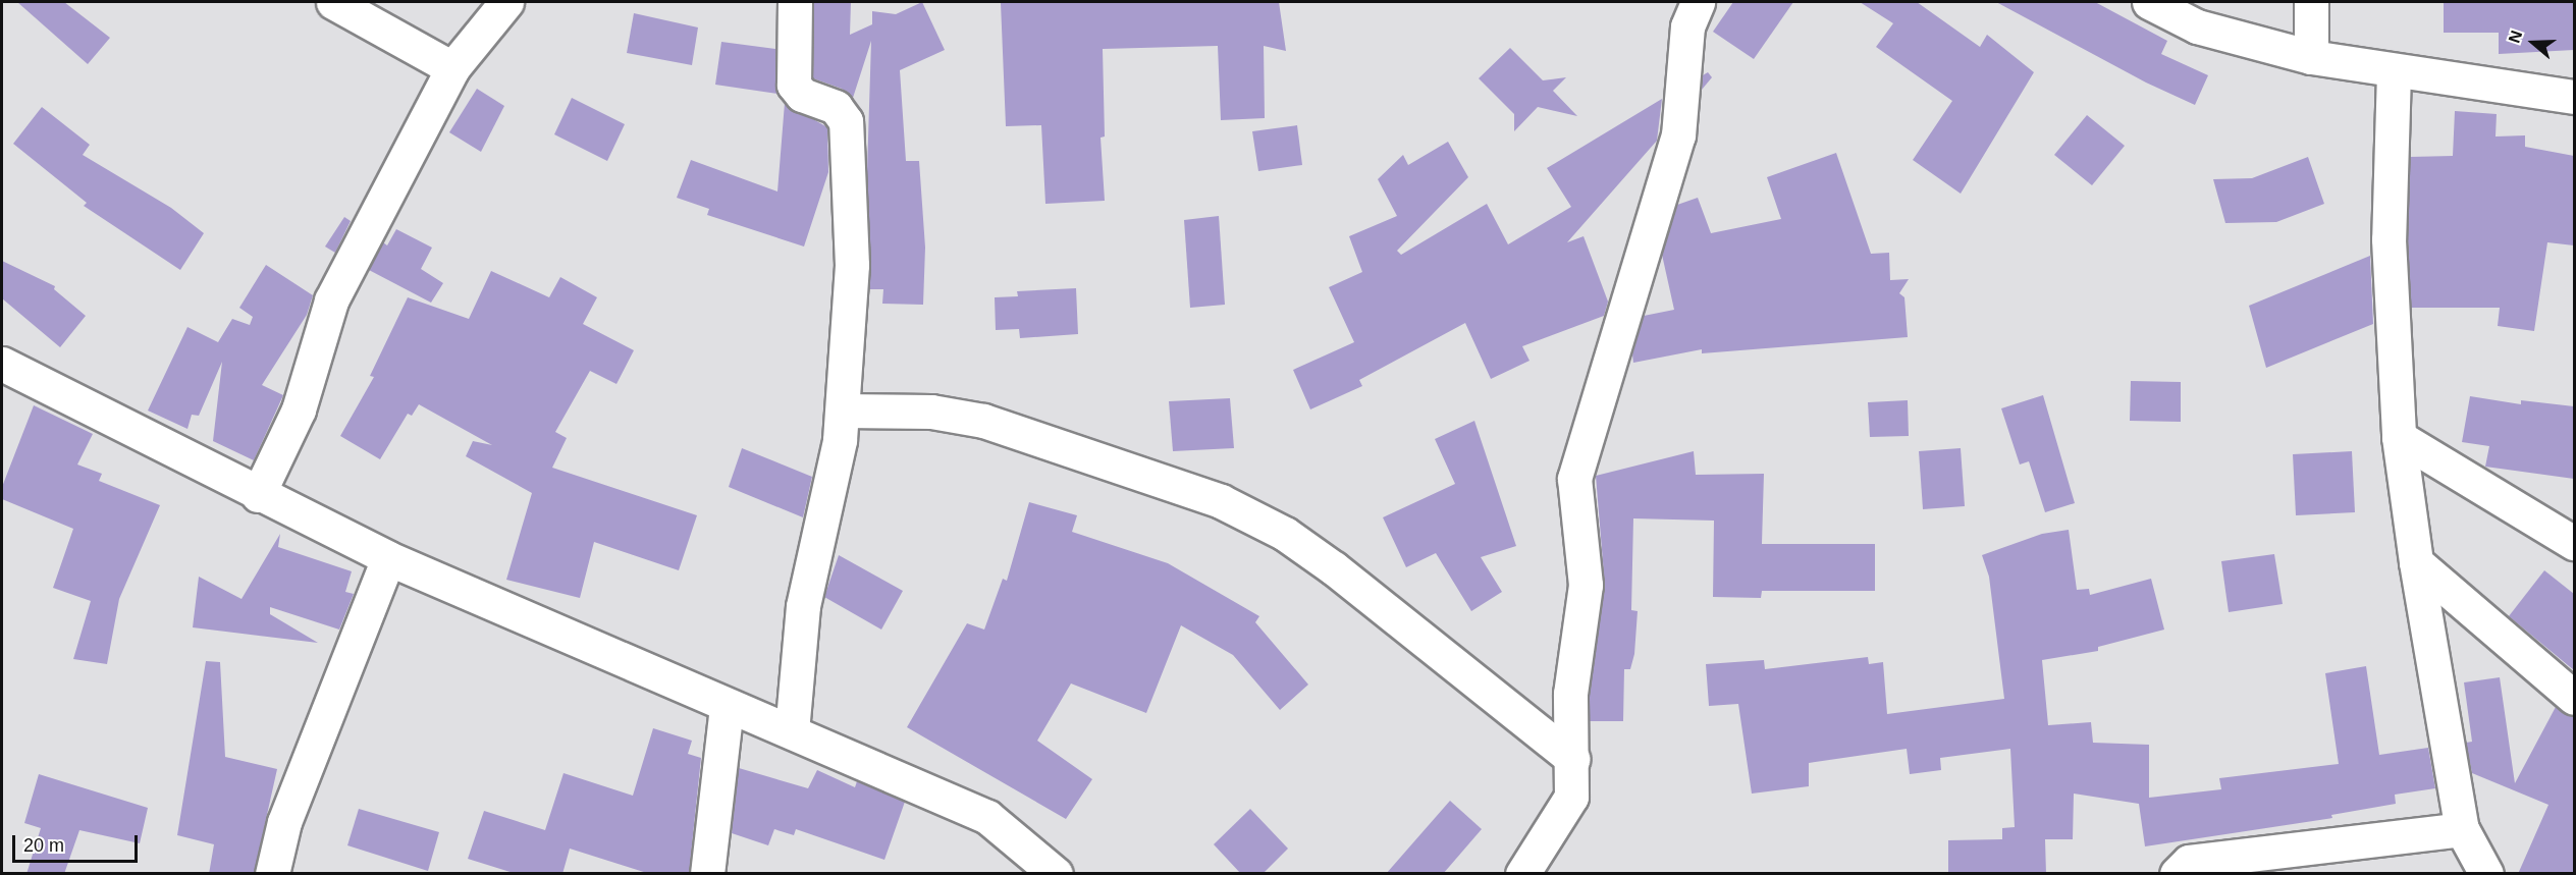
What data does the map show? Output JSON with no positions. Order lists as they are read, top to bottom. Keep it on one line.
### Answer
{"scale_bar":"20 m","north":"left"}
